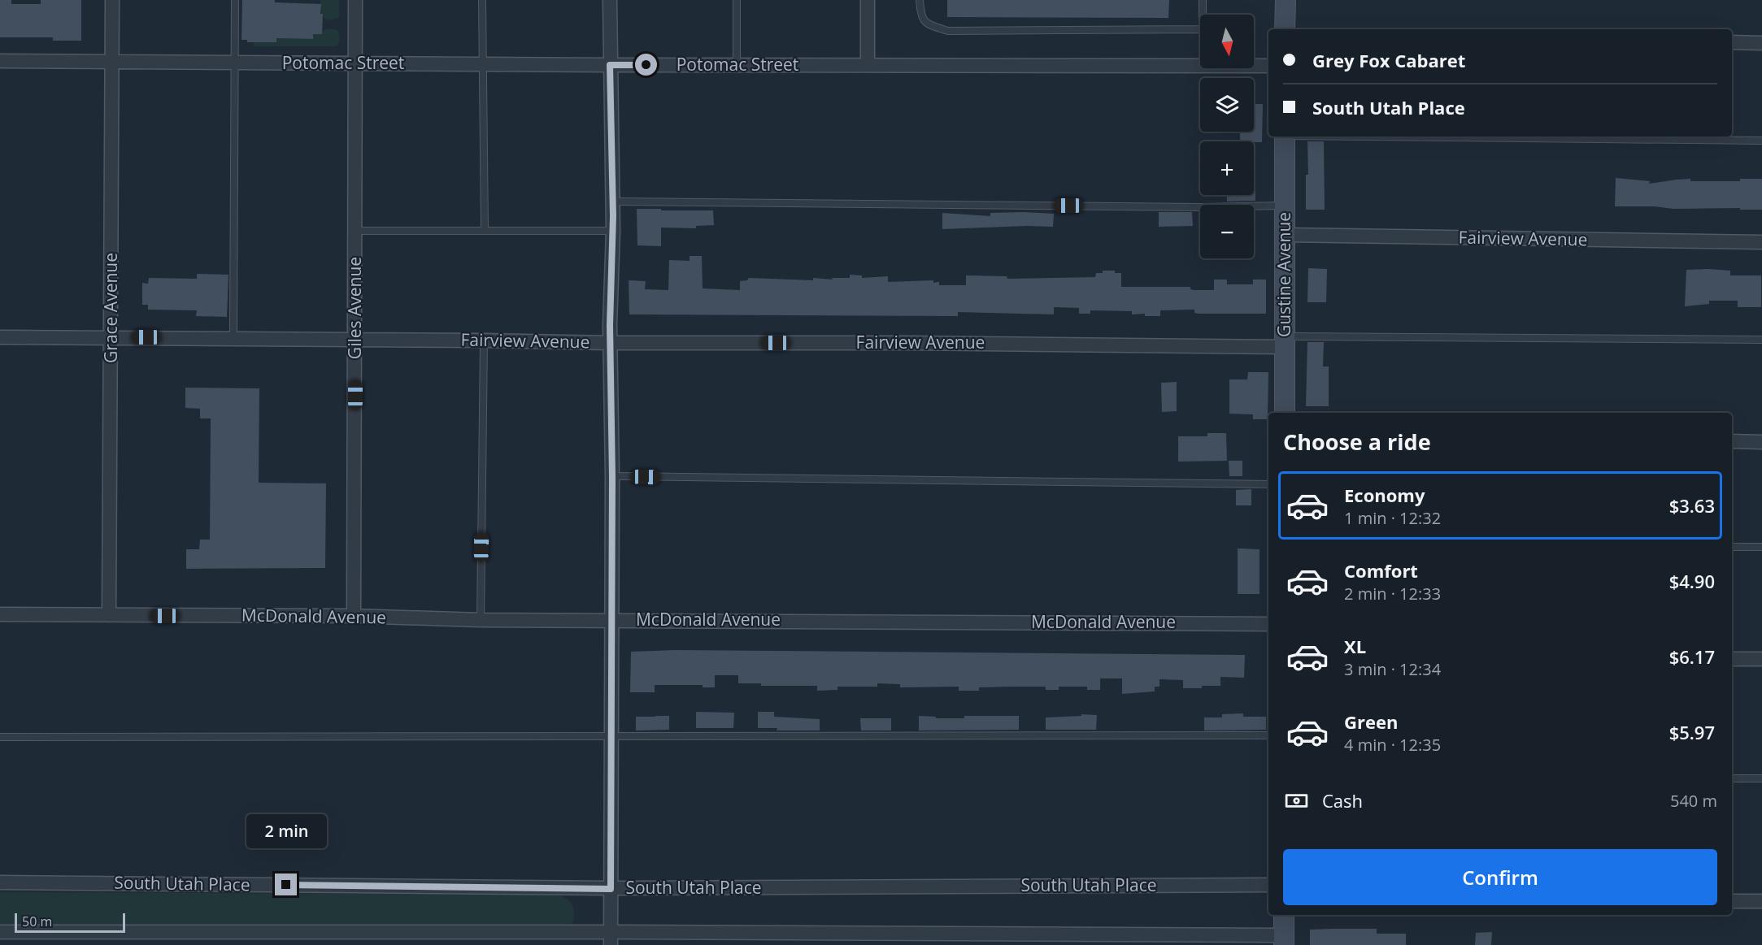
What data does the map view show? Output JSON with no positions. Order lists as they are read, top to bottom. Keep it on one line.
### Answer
{"streets":{"street":["Potomac Street","Fairview Avenue","Gustine Avenue","Grace Avenue","Giles Avenue","McDonald Avenue","South Utah Place"]},"crossings":[["Potomac Street","Grace Avenue"],["Potomac Street","Giles Avenue"],["Fairview Avenue","Gustine Avenue"],["Fairview Avenue","Grace Avenue"],["Fairview Avenue","Giles Avenue"],["Grace Avenue","McDonald Avenue"],["Giles Avenue","McDonald Avenue"]],"scale_bar":"50 m","north":"bottom","page":{"map_buttons":["+","−"],"banner":["Grey Fox Cabaret","South Utah Place"],"heading":"Choose a ride","list":[{"name":"Economy","note":"1 min · 12:32","value":"$3.63"},{"name":"Comfort","note":"2 min · 12:33","value":"$4.90"},{"name":"XL","note":"3 min · 12:34","value":"$6.17"},{"name":"Green","note":"4 min · 12:35","value":"$5.97"}],"pay":["Cash","540 m"],"bubble":"2 min","buttons":"Confirm","scale":"50 m"}}
